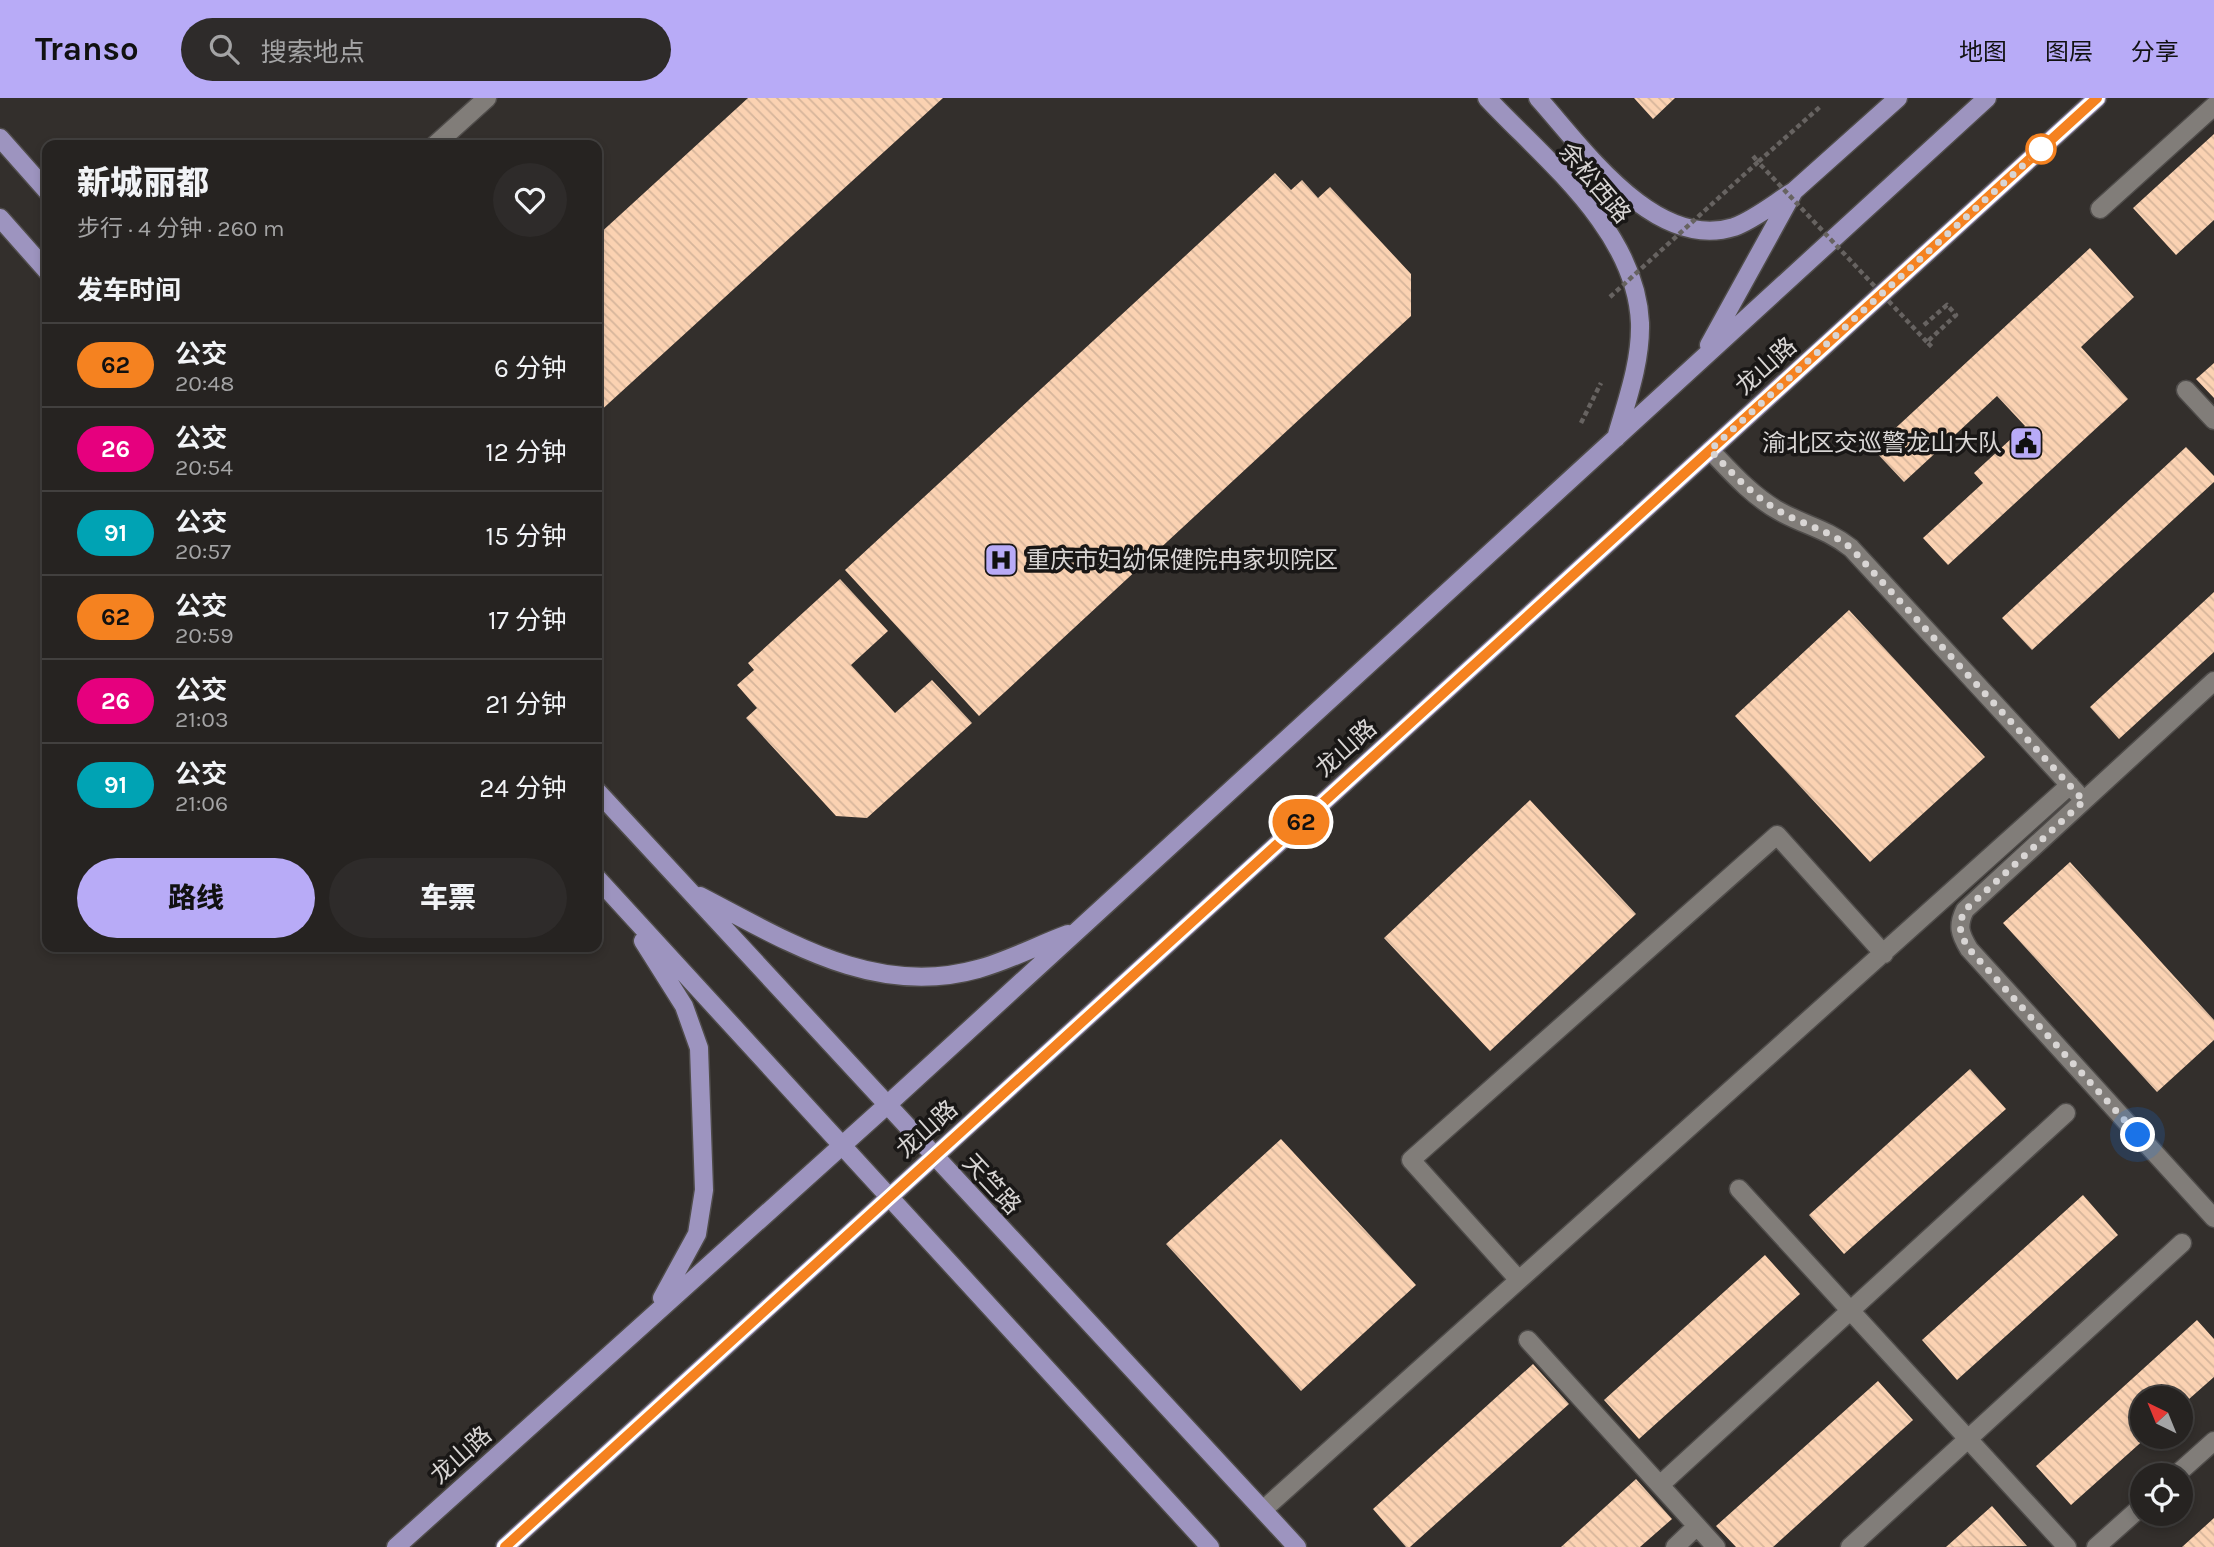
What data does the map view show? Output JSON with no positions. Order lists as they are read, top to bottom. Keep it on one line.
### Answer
{"streets":{"main road":["余松西路","龙山路","天竺路"]},"crossings":[["余松西路","龙山路"],["龙山路","天竺路"]],"places":{"public building":["渝北区交巡警龙山大队"],"hospital":["重庆市妇幼保健院冉家坝院区"]},"lines":["bus line 62"],"north":"top left","page":{"header":"Transo","search":"搜索地点","nav":["地图","图层","分享"],"on_map":"62","heading":[["新城丽都","步行 · 4 分钟 · 260 m"],"发车时间"],"list":[{"mark":"62","name":"公交","note":"20:48","value":"6 分钟"},{"mark":"26","name":"公交","note":"20:54","value":"12 分钟"},{"mark":"91","name":"公交","note":"20:57","value":"15 分钟"},{"mark":"62","name":"公交","note":"20:59","value":"17 分钟"},{"mark":"26","name":"公交","note":"21:03","value":"21 分钟"},{"mark":"91","name":"公交","note":"21:06","value":"24 分钟"}],"buttons":["路线","车票"]}}
